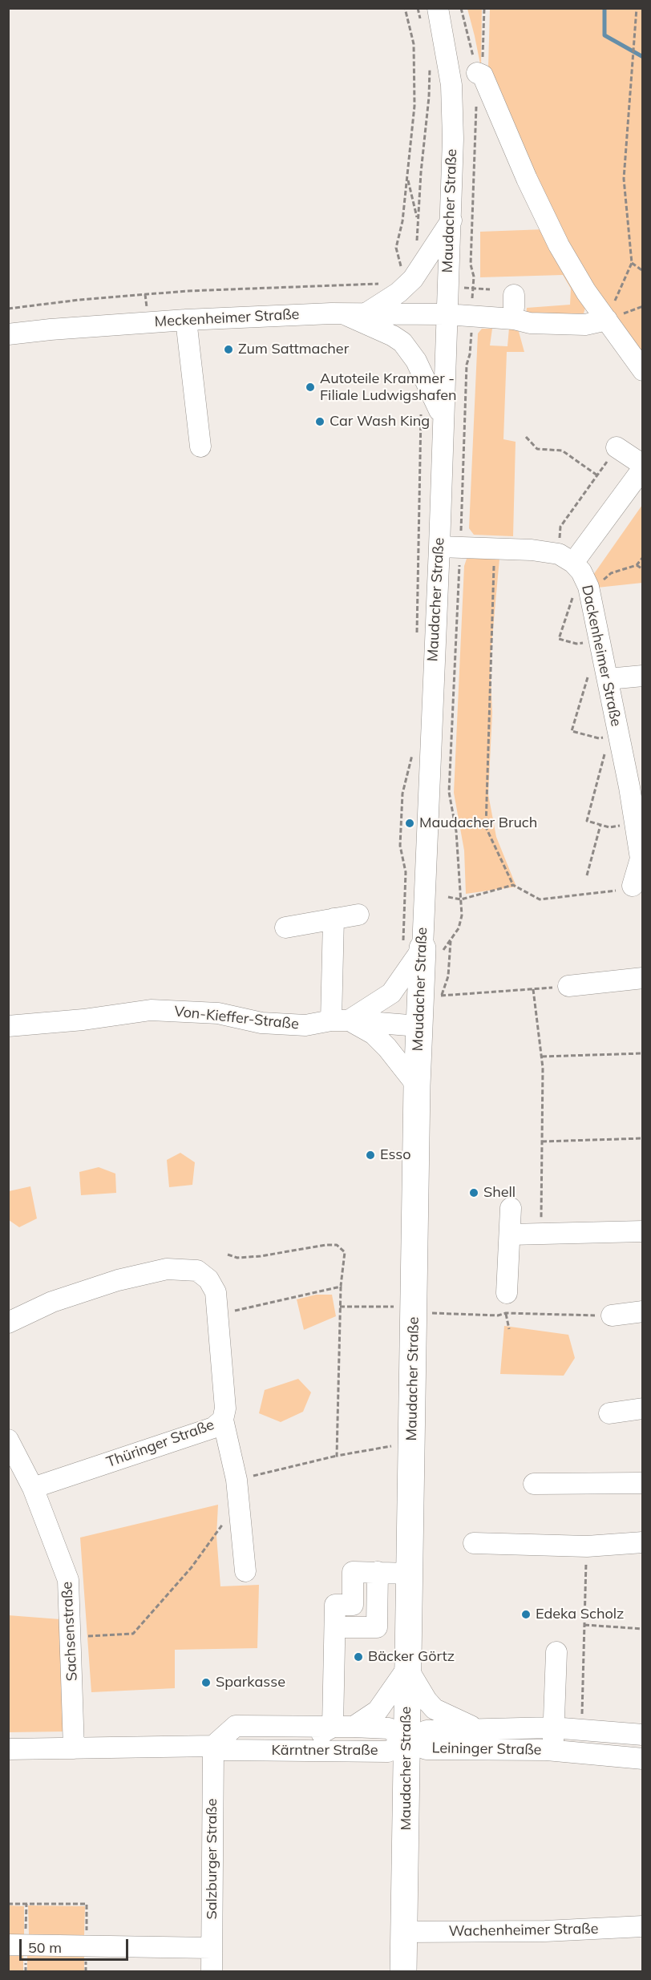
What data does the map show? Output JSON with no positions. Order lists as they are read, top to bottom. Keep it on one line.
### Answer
{"streets":{"main road":["Maudacher Straße"],"street":["Meckenheimer Straße","Dackenheimer Straße","Von-Kieffer-Straße","Thüringer Straße","Sachsenstraße","Leininger Straße","Kärntner Straße","Salzburger Straße","Wachenheimer Straße"]},"crossings":[["Maudacher Straße","Meckenheimer Straße"],["Maudacher Straße","Von-Kieffer-Straße"],["Maudacher Straße","Leininger Straße"],["Maudacher Straße","Kärntner Straße"],["Maudacher Straße","Wachenheimer Straße"],["Thüringer Straße","Sachsenstraße"],["Sachsenstraße","Kärntner Straße"],["Leininger Straße","Kärntner Straße"],["Kärntner Straße","Salzburger Straße"]],"places":["Zum Sattmacher","Autoteile Krammer - Filiale Ludwigshafen","Car Wash King","Maudacher Bruch","Esso","Shell","Edeka Scholz","Bäcker Görtz","Sparkasse"],"scale_bar":"50 m"}
